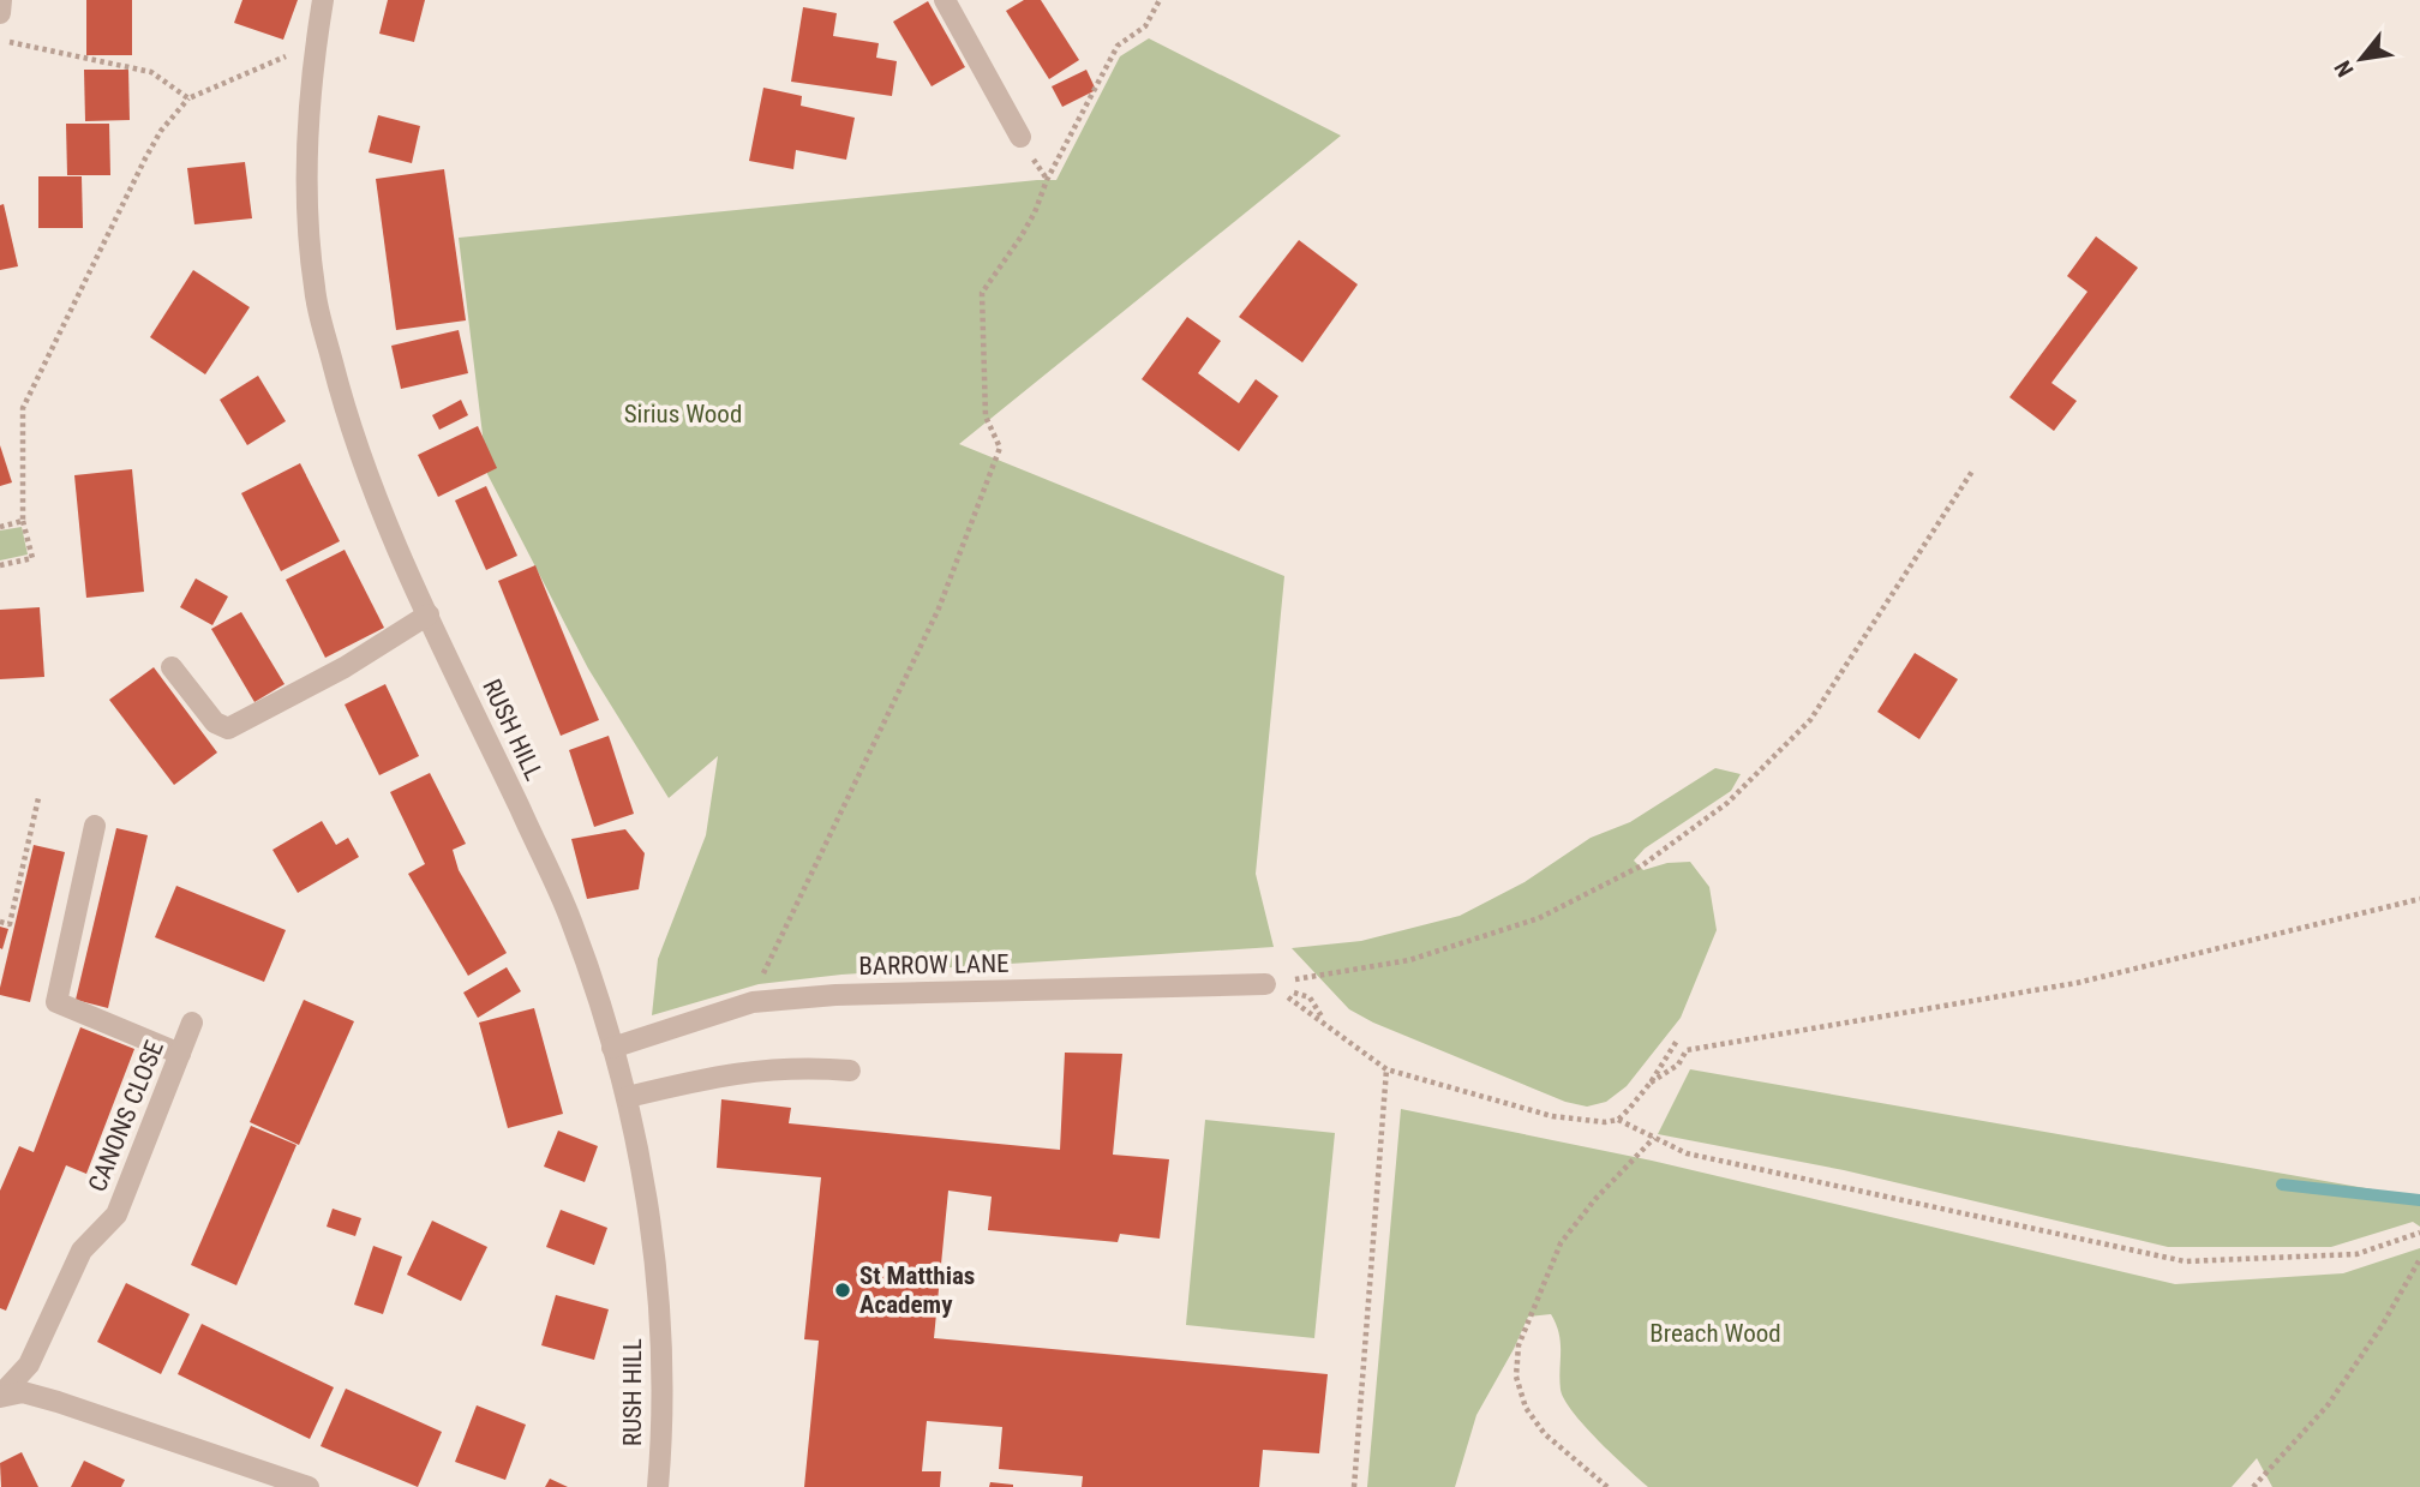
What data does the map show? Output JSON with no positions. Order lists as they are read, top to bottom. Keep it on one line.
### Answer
{"streets":{"street":["RUSH HILL","BARROW LANE","CANONS CLOSE"]},"crossings":[["RUSH HILL","BARROW LANE"]],"parks":["Sirius Wood","Breach Wood"],"places":["St Matthias Academy"],"north":"bottom left"}
